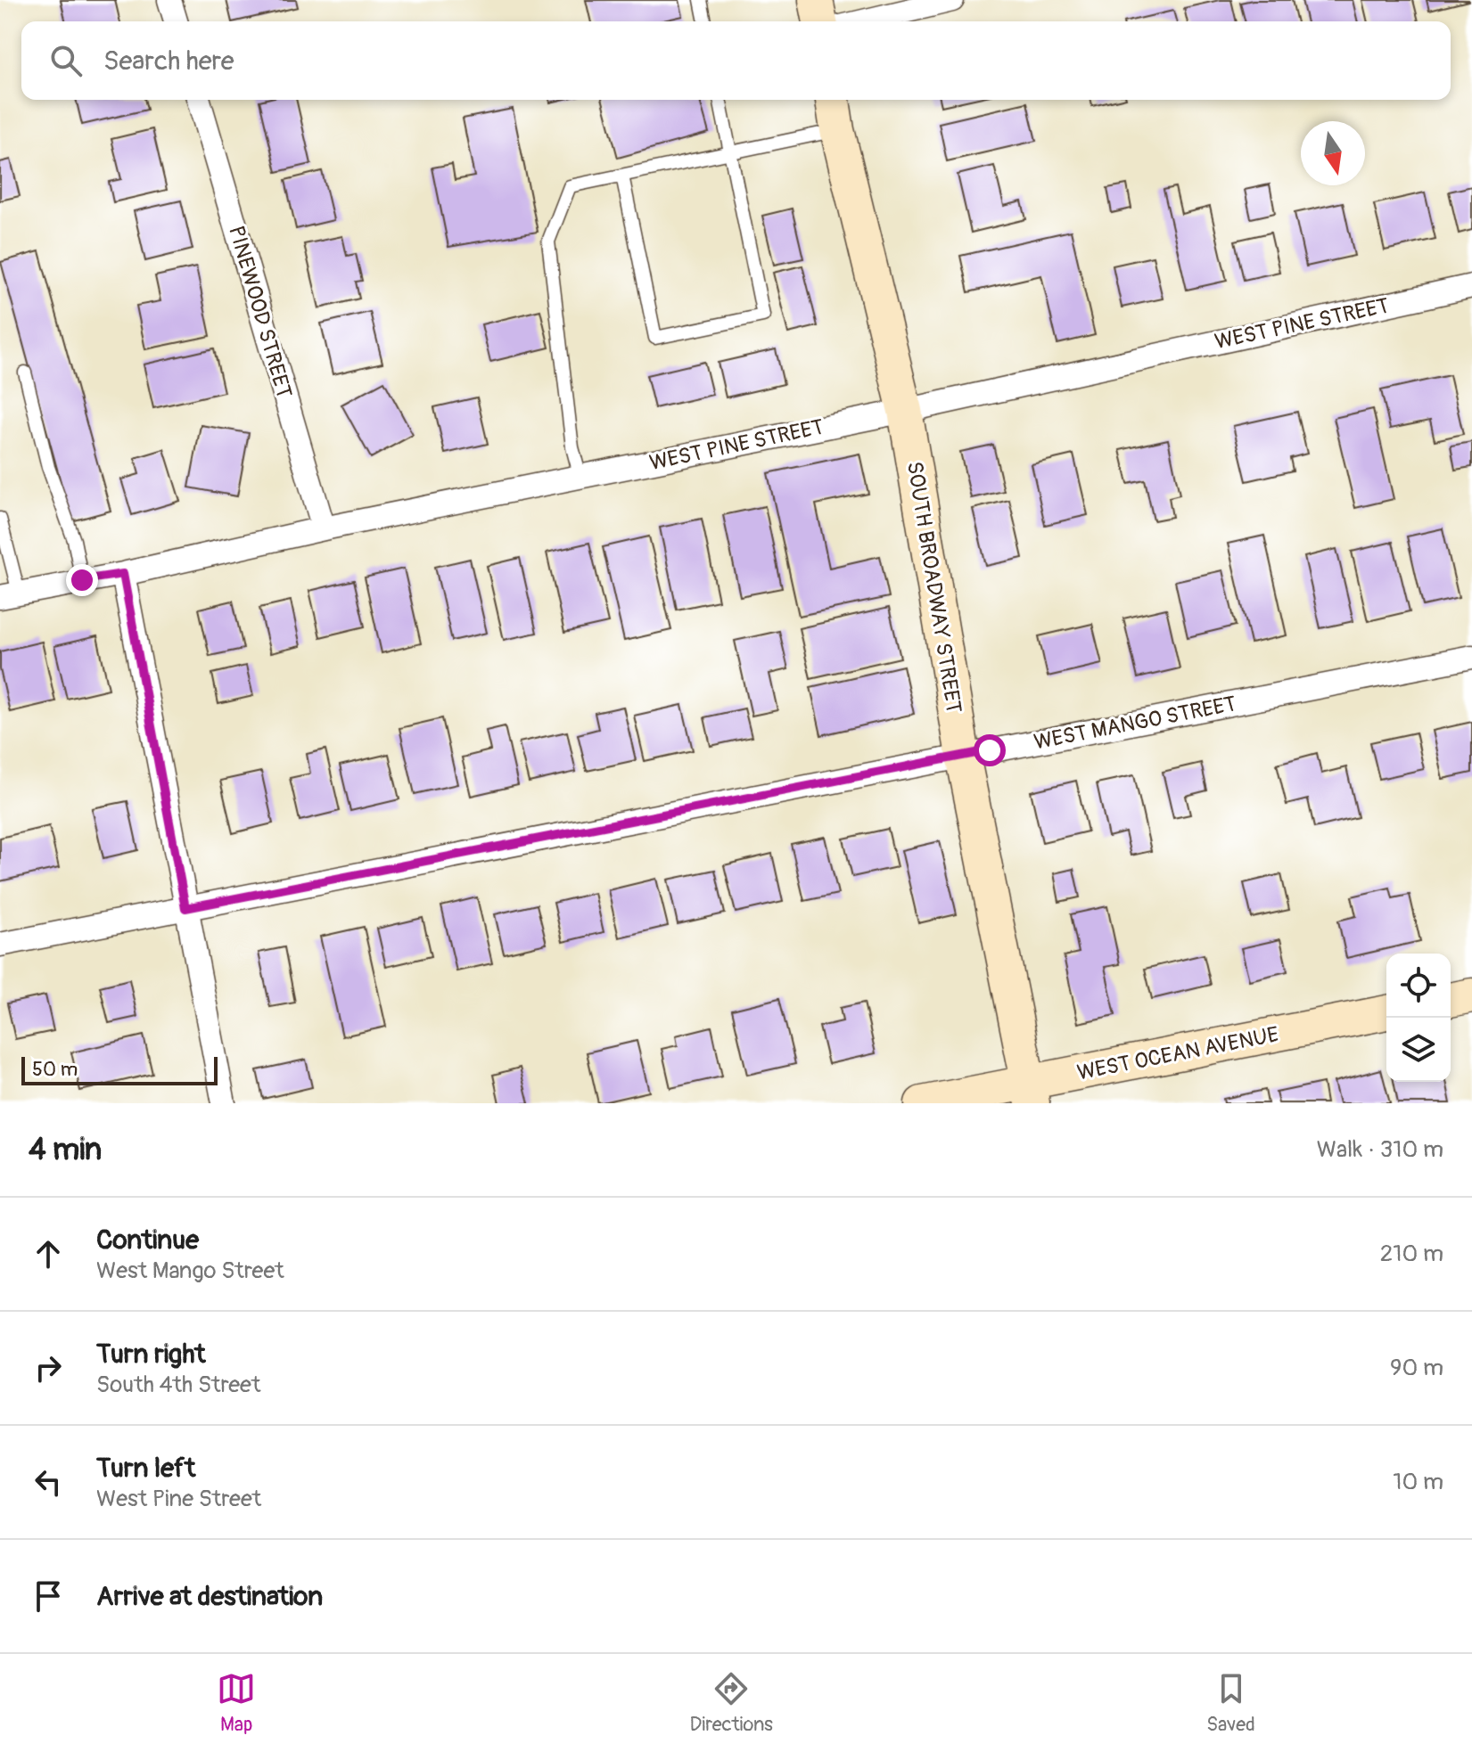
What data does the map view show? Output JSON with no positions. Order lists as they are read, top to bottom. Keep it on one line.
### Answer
{"streets":{"street":["PINEWOOD STREET","WEST PINE STREET","SOUTH BROADWAY STREET","WEST MANGO STREET","WEST OCEAN AVENUE"]},"crossings":[["PINEWOOD STREET","WEST PINE STREET"],["WEST PINE STREET","SOUTH BROADWAY STREET"],["SOUTH BROADWAY STREET","WEST MANGO STREET"],["SOUTH BROADWAY STREET","WEST OCEAN AVENUE"]],"scale_bar":"50 m","north":"bottom","page":{"search":"Search here","scale":"50 m","heading":["4 min","Walk · 310 m"],"list":[["Continue","West Mango Street","210 m"],["Turn right","South 4th Street","90 m"],["Turn left","West Pine Street","10 m"],"Arrive at destination"],"nav":["Map","Directions","Saved"]}}
